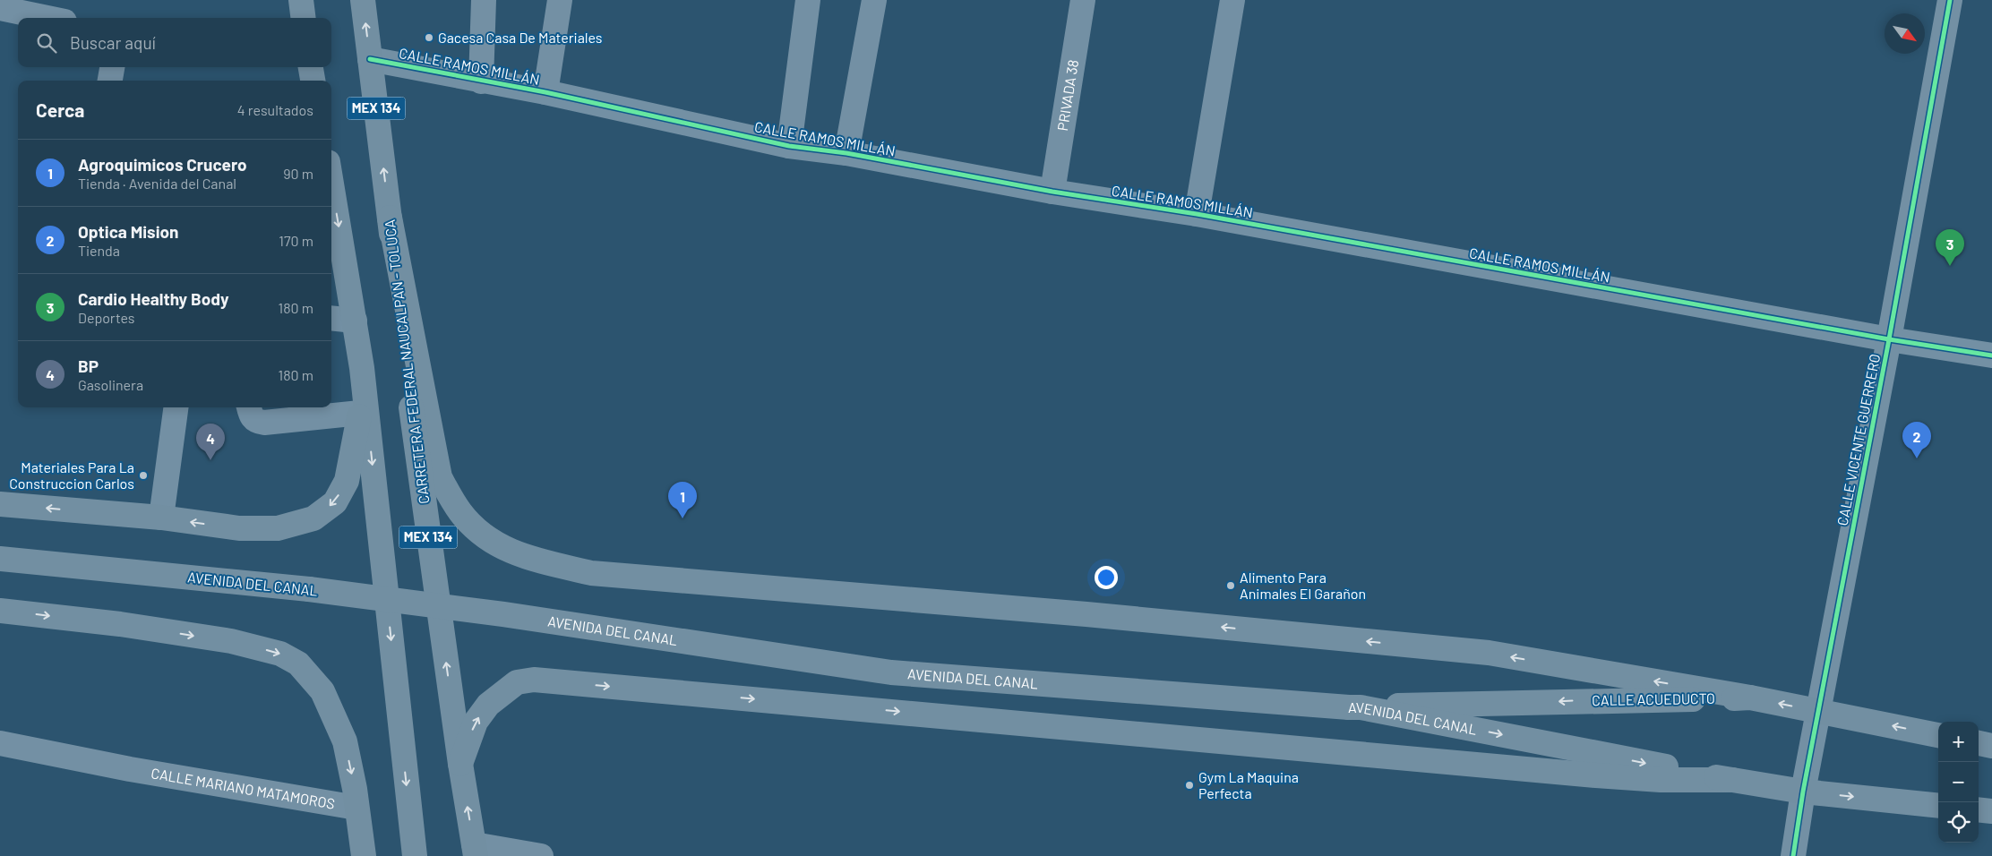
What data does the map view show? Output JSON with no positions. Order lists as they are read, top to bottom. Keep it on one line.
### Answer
{"streets":{"main road":["MEX 134","CARRETERA FEDERAL NAUCALPAN - TOLUCA","AVENIDA DEL CANAL","CALLE ACUEDUCTO"],"street":["CALLE RAMOS MILLÁN","PRIVADA 38","CALLE VICENTE GUERRERO","CALLE MARIANO MATAMOROS"]},"crossings":[["CALLE RAMOS MILLÁN","PRIVADA 38"],["CALLE RAMOS MILLÁN","CARRETERA FEDERAL NAUCALPAN - TOLUCA"],["CALLE RAMOS MILLÁN","CALLE VICENTE GUERRERO"],["CALLE VICENTE GUERRERO","AVENIDA DEL CANAL"],["CALLE VICENTE GUERRERO","CALLE ACUEDUCTO"],["AVENIDA DEL CANAL","CALLE ACUEDUCTO"]],"places":["Gacesa Casa De Materiales","Materiales Para La Construccion Carlos","Alimento Para Animales El Garañon","Gym La Maquina Perfecta"],"north":"bottom right","page":{"search":"Buscar aquí","heading":["Cerca","4 resultados"],"list":[{"mark":"1","name":"Agroquimicos Crucero","note":"Tienda · Avenida del Canal","value":"90 m"},{"mark":"2","name":"Optica Mision","note":"Tienda","value":"170 m"},{"mark":"3","name":"Cardio Healthy Body","note":"Deportes","value":"180 m"},{"mark":"4","name":"BP","note":"Gasolinera","value":"180 m"}],"pins":["3","2","4","1"],"map_buttons":["+","−"]}}
